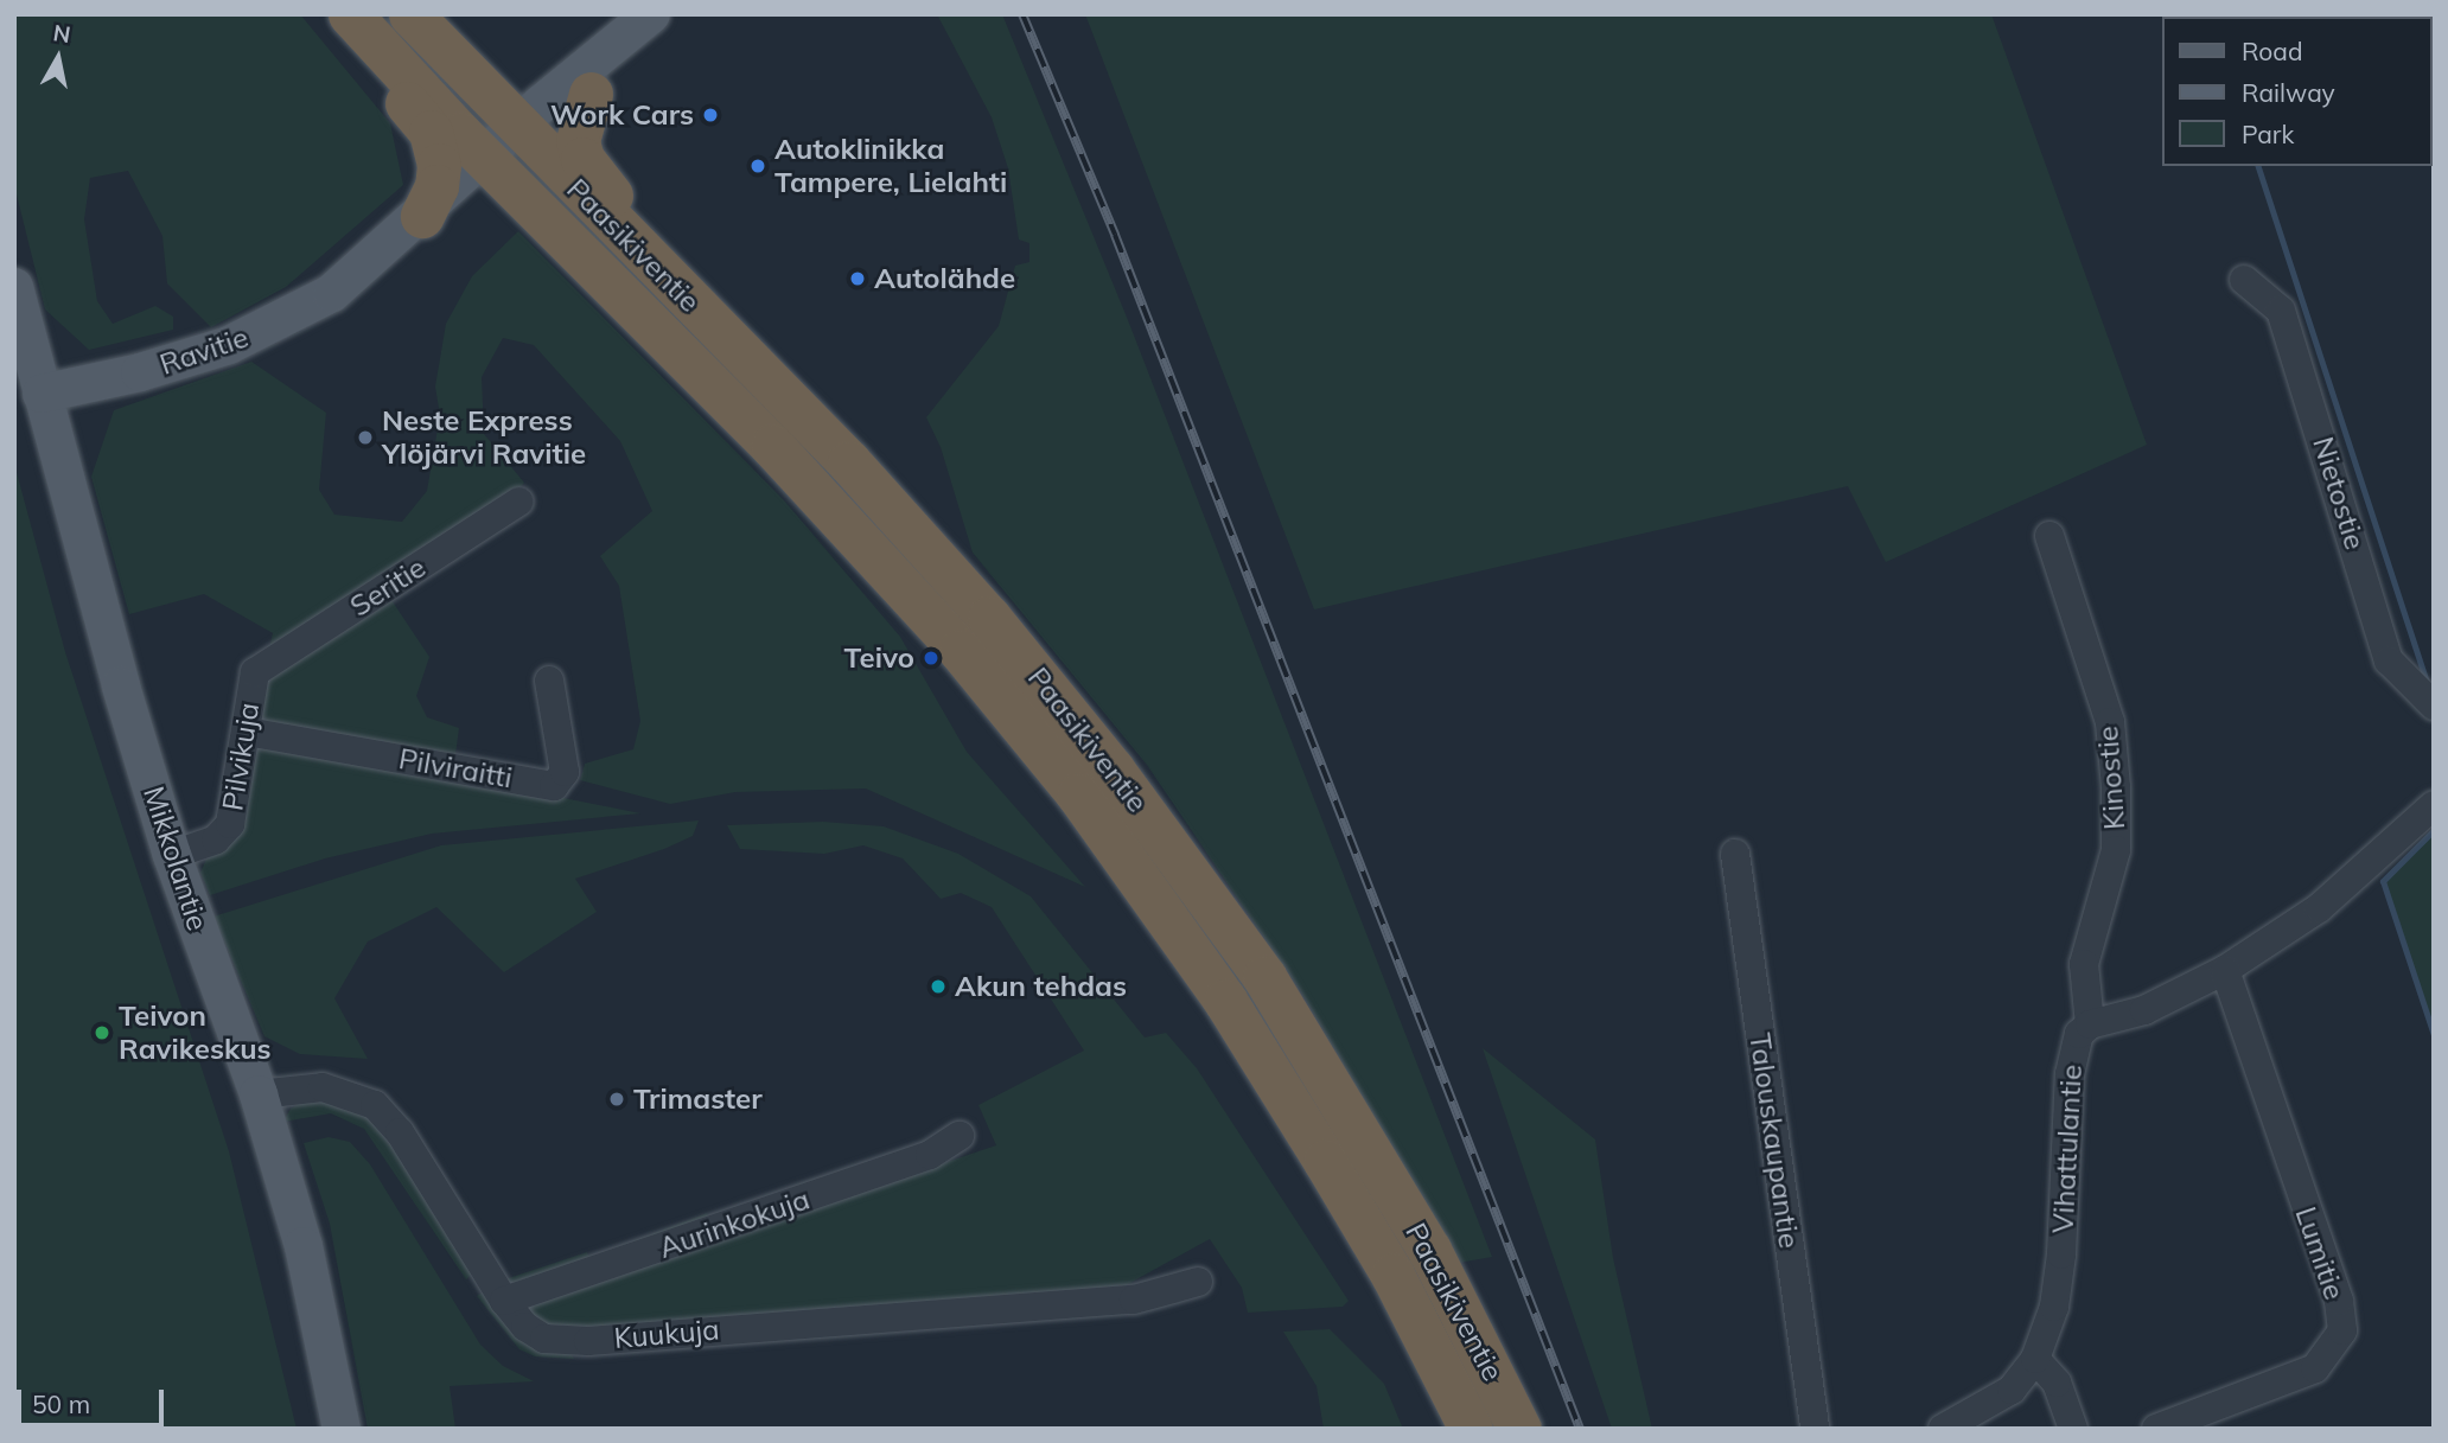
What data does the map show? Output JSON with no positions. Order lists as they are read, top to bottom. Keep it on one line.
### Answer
{"streets":{"highway":["Paasikiventie"],"main road":["Ravitie","Mikkolantie"],"street":["Nietostie","Seritie","Pilvikuja","Pilviraitti","Kinostie","Talouskaupantie","Vihattulantie","Aurinkokuja","Lumitie","Kuukuja"]},"crossings":[["Paasikiventie","Ravitie"],["Ravitie","Mikkolantie"],["Seritie","Pilvikuja"],["Pilvikuja","Pilviraitti"],["Pilvikuja","Mikkolantie"],["Kinostie","Vihattulantie"],["Mikkolantie","Kuukuja"],["Vihattulantie","Lumitie"],["Aurinkokuja","Kuukuja"]],"places":["Work Cars","Autoklinikka Tampere, Lielahti","Autolähde","Neste Express Ylöjärvi Ravitie","Teivo","Akun tehdas","Teivon Ravikeskus","Trimaster"],"legend":["Road","Railway","Park"],"scale_bar":"50 m","north":"top"}
